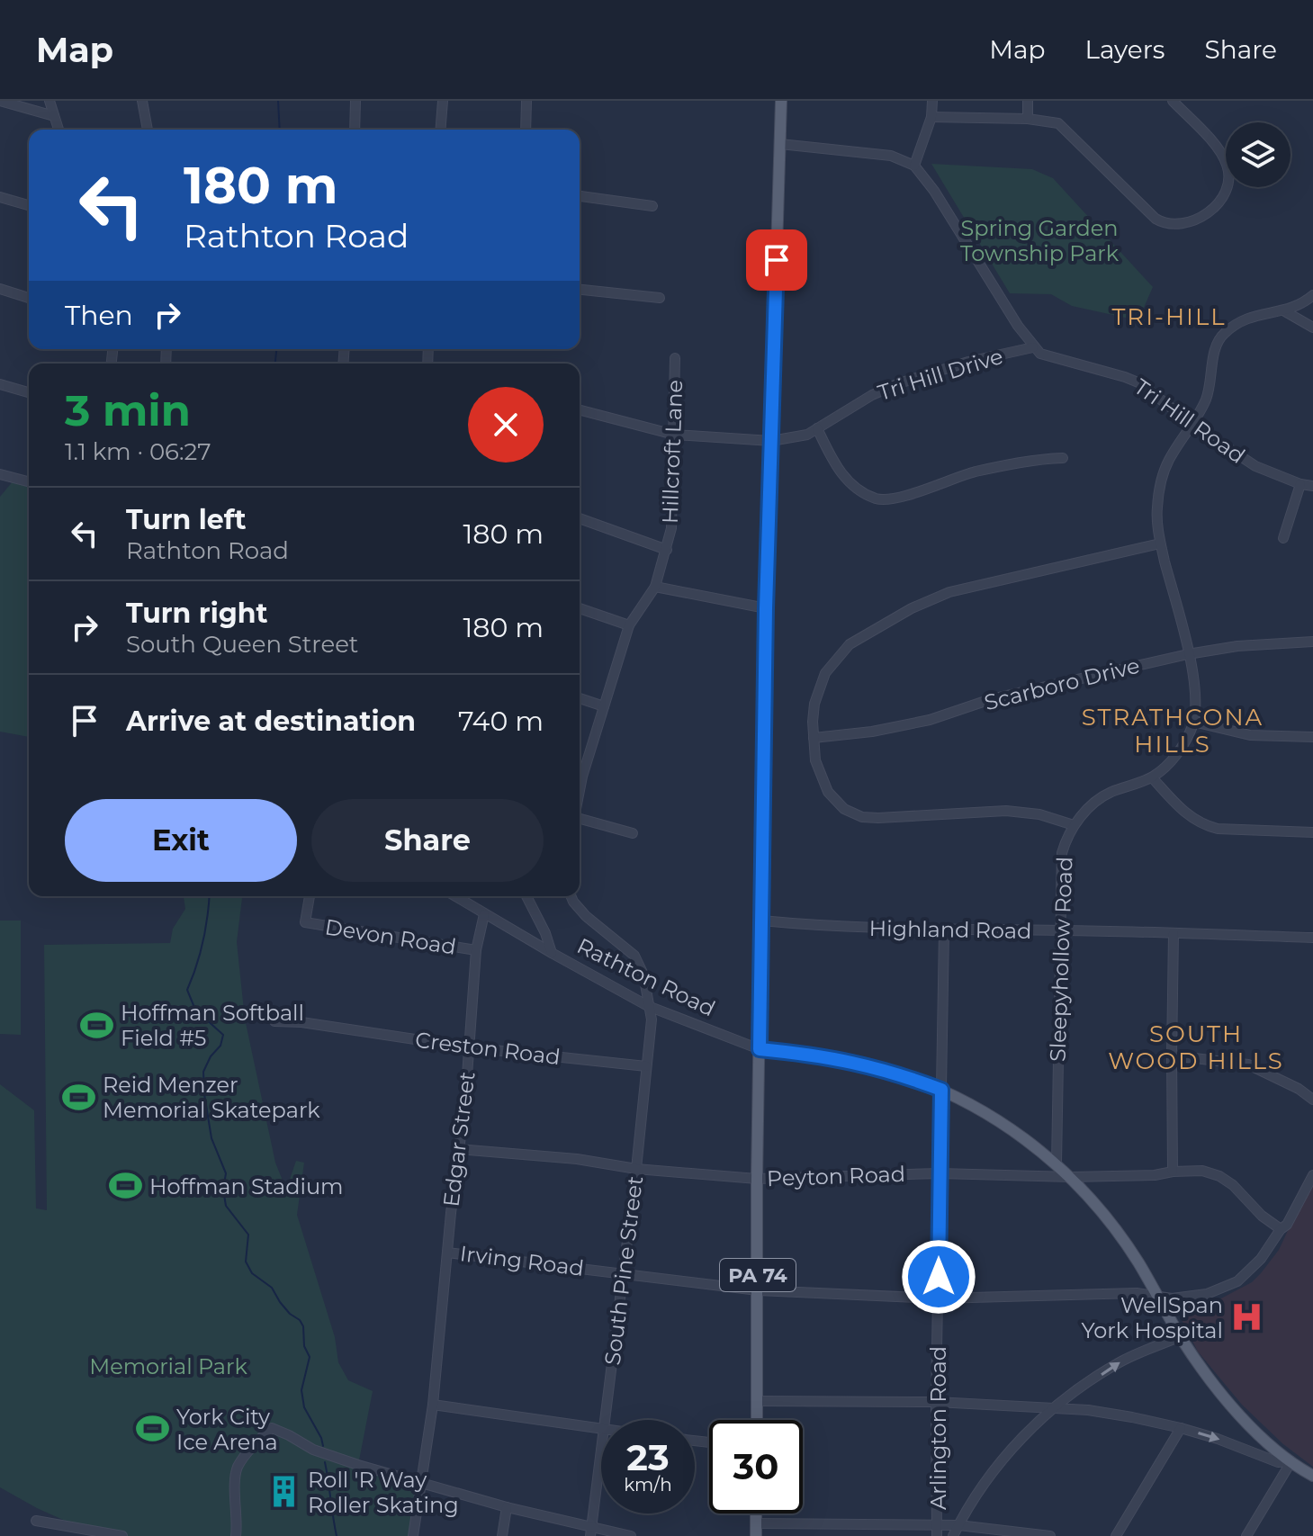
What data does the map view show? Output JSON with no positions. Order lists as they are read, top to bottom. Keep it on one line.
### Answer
{"streets":{"main road":["Rathton Road","PA 74"],"street":["Tri Hill Drive","Tri Hill Road","Hillcroft Lane","Scarboro Drive","Highland Road","Devon Road","Sleepyhollow Road","Creston Road","Edgar Street","Peyton Road","Irving Road","South Pine Street","Arlington Road"]},"crossings":[["Tri Hill Drive","Tri Hill Road"],["Tri Hill Drive","Hillcroft Lane"],["Tri Hill Drive","PA 74"],["Tri Hill Road","Sleepyhollow Road"],["Scarboro Drive","Sleepyhollow Road"],["Highland Road","Sleepyhollow Road"],["Highland Road","PA 74"],["Highland Road","Arlington Road"],["Devon Road","Edgar Street"],["Sleepyhollow Road","Rathton Road"],["Rathton Road","Edgar Street"],["Rathton Road","Peyton Road"],["Rathton Road","Irving Road"],["Rathton Road","South Pine Street"],["Rathton Road","PA 74"],["Rathton Road","Arlington Road"],["Creston Road","Edgar Street"],["Creston Road","South Pine Street"],["Edgar Street","Peyton Road"],["Edgar Street","Irving Road"],["Peyton Road","Irving Road"],["Peyton Road","South Pine Street"],["Peyton Road","PA 74"],["Peyton Road","Arlington Road"],["Irving Road","South Pine Street"],["Irving Road","PA 74"],["Irving Road","Arlington Road"]],"districts":["TRI-HILL","STRATHCONA HILLS","SOUTH WOOD HILLS"],"parks":["Spring Garden Township Park","Memorial Park"],"places":{"sports":["Hoffman Softball Field #5","Reid Menzer Memorial Skatepark","Hoffman Stadium","York City Ice Arena"],"hospital":["WellSpan York Hospital"],"building":["Roll 'R Way Roller Skating"]},"page":{"header":"Map","nav":["Map","Layers","Share"],"turn":["180 m","Rathton Road"],"then":"Then","heading":["3 min","1.1 km · 06:27"],"list":[{"name":"Turn left","note":"Rathton Road","value":"180 m"},{"name":"Turn right","note":"South Queen Street","value":"180 m"},{"name":"Arrive at destination","value":"740 m"}],"buttons":["Exit","Share"],"speed":"23 km/h","limit":"30"}}
